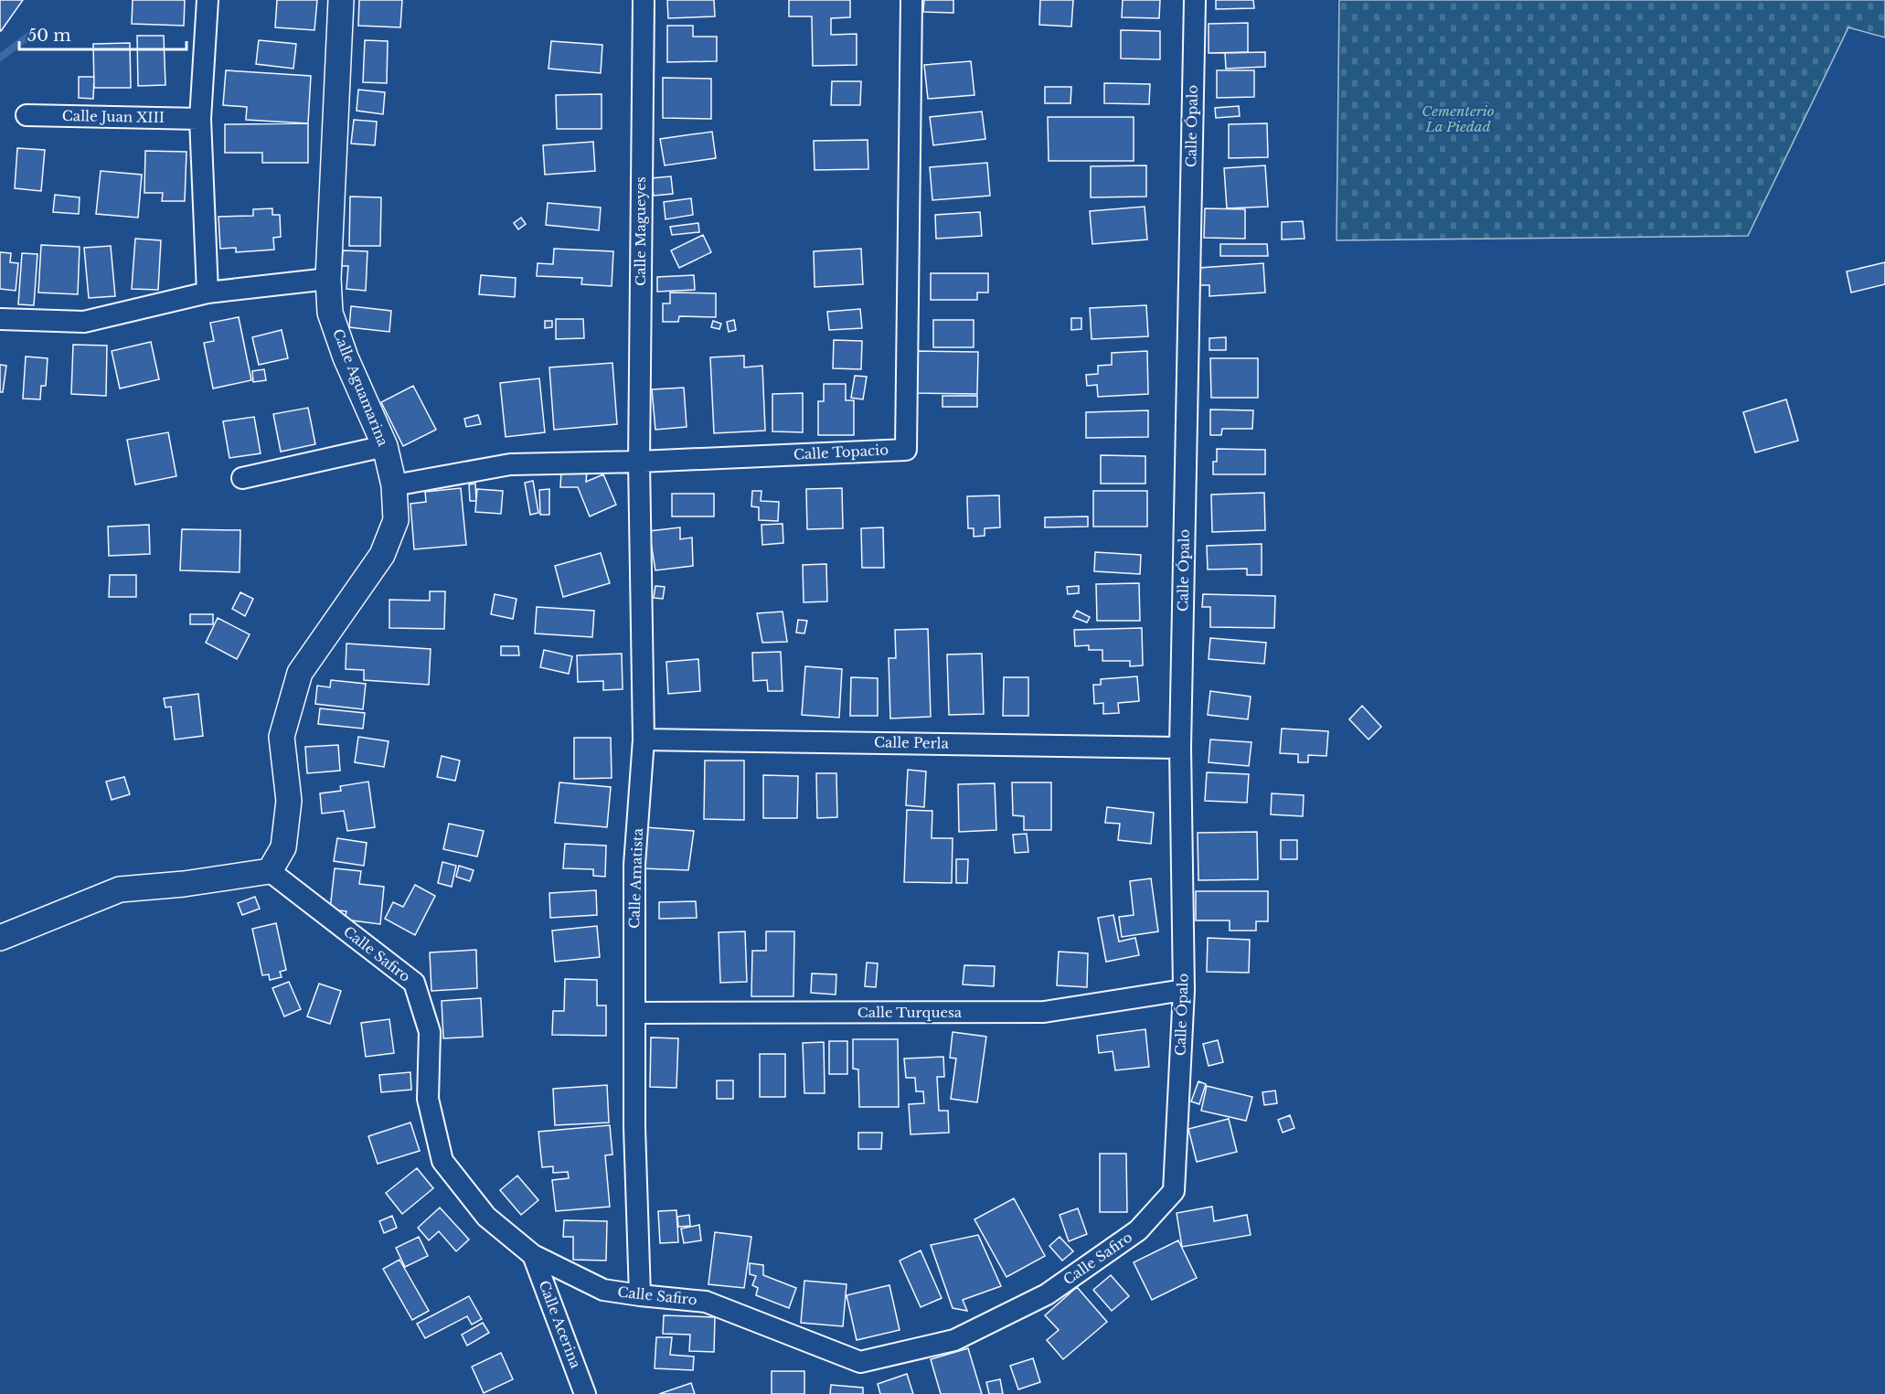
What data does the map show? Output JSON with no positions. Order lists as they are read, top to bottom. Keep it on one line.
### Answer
{"streets":{"street":["Calle Juan XIII","Calle Ópalo","Calle Magueyes","Calle Aguamarina","Calle Topacio","Calle Perla","Calle Amatista","Calle Safiro","Calle Turquesa","Calle Acerina"]},"crossings":[["Calle Ópalo","Calle Perla"],["Calle Ópalo","Calle Safiro"],["Calle Ópalo","Calle Turquesa"],["Calle Magueyes","Calle Topacio"],["Calle Magueyes","Calle Amatista"],["Calle Aguamarina","Calle Topacio"],["Calle Aguamarina","Calle Safiro"],["Calle Topacio","Calle Amatista"],["Calle Perla","Calle Amatista"],["Calle Amatista","Calle Safiro"],["Calle Amatista","Calle Turquesa"],["Calle Safiro","Calle Acerina"]],"parks":["Cementerio La Piedad"],"scale_bar":"50 m"}
